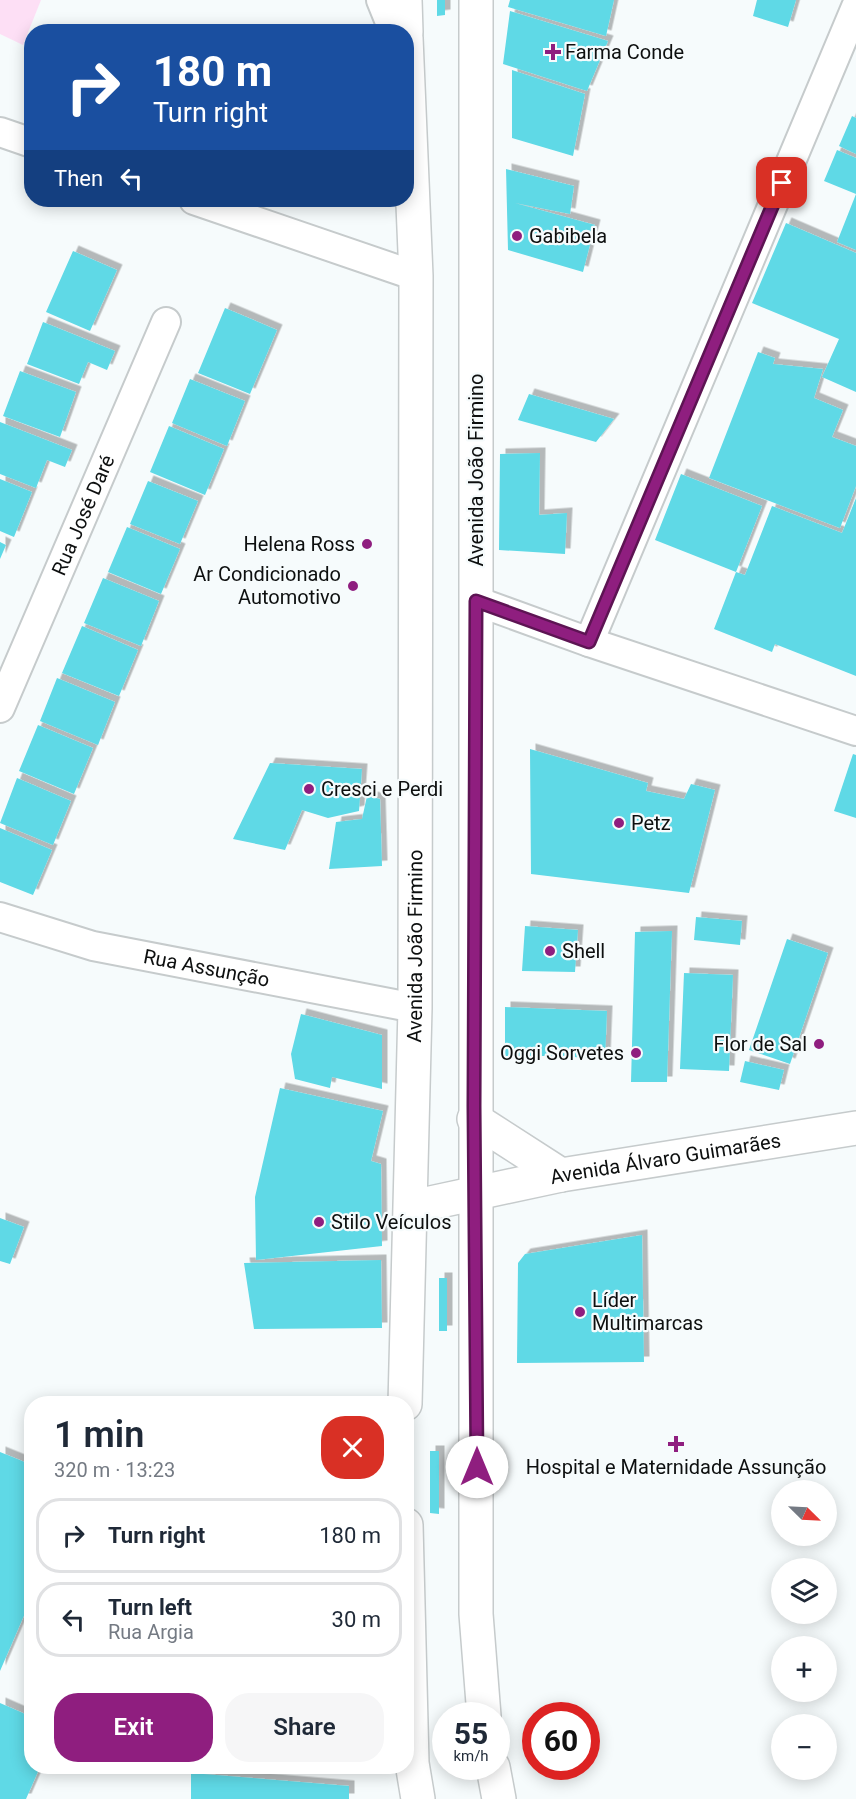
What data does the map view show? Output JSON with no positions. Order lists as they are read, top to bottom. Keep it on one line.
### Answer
{"streets":{"main road":["Avenida João Firmino","Avenida Álvaro Guimarães"],"street":["Rua José Daré","Rua Assunção"]},"crossings":[["Avenida João Firmino","Rua Assunção"],["Avenida João Firmino","Avenida Álvaro Guimarães"]],"places":{"health":["Farma Conde","Hospital e Maternidade Assunção"],"other":["Gabibela","Helena Ross","Ar Condicionado Automotivo","Cresci e Perdi","Petz","Shell","Flor de Sal","Oggi Sorvetes","Stilo Veículos","Líder Multimarcas"]},"north":"bottom right","page":{"turn":["180 m","Turn right"],"then":"Then","heading":["1 min","320 m · 13:23"],"map_buttons":["+","−"],"list":[{"name":"Turn right","value":"180 m"},{"name":"Turn left","note":"Rua Argia","value":"30 m"}],"buttons":["Exit","Share"],"speed":"55 km/h","limit":"60"}}
